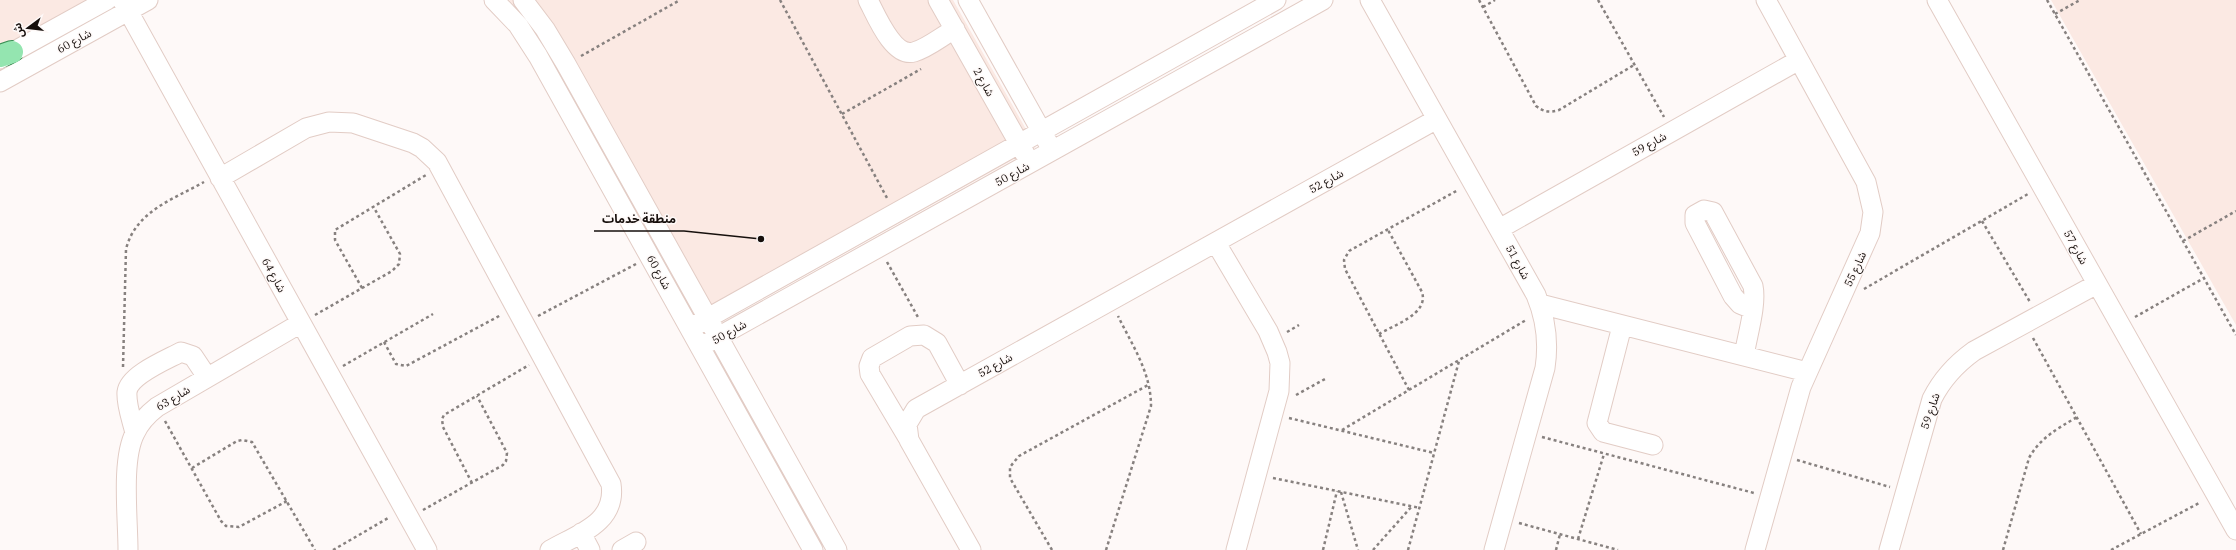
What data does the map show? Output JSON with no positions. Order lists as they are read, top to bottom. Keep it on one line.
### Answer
{"streets":{"street":["شارع 60","شارع 2","شارع 59","شارع 50","شارع 52","شارع 57","شارع 51","شارع 55","شارع 64","شارع 63"]},"crossings":[["شارع 60","شارع 50"],["شارع 60","شارع 64"],["شارع 2","شارع 50"],["شارع 59","شارع 57"],["شارع 59","شارع 51"],["شارع 59","شارع 55"],["شارع 52","شارع 51"],["شارع 64","شارع 63"]],"places":["منطقة خدمات"],"north":"left"}
